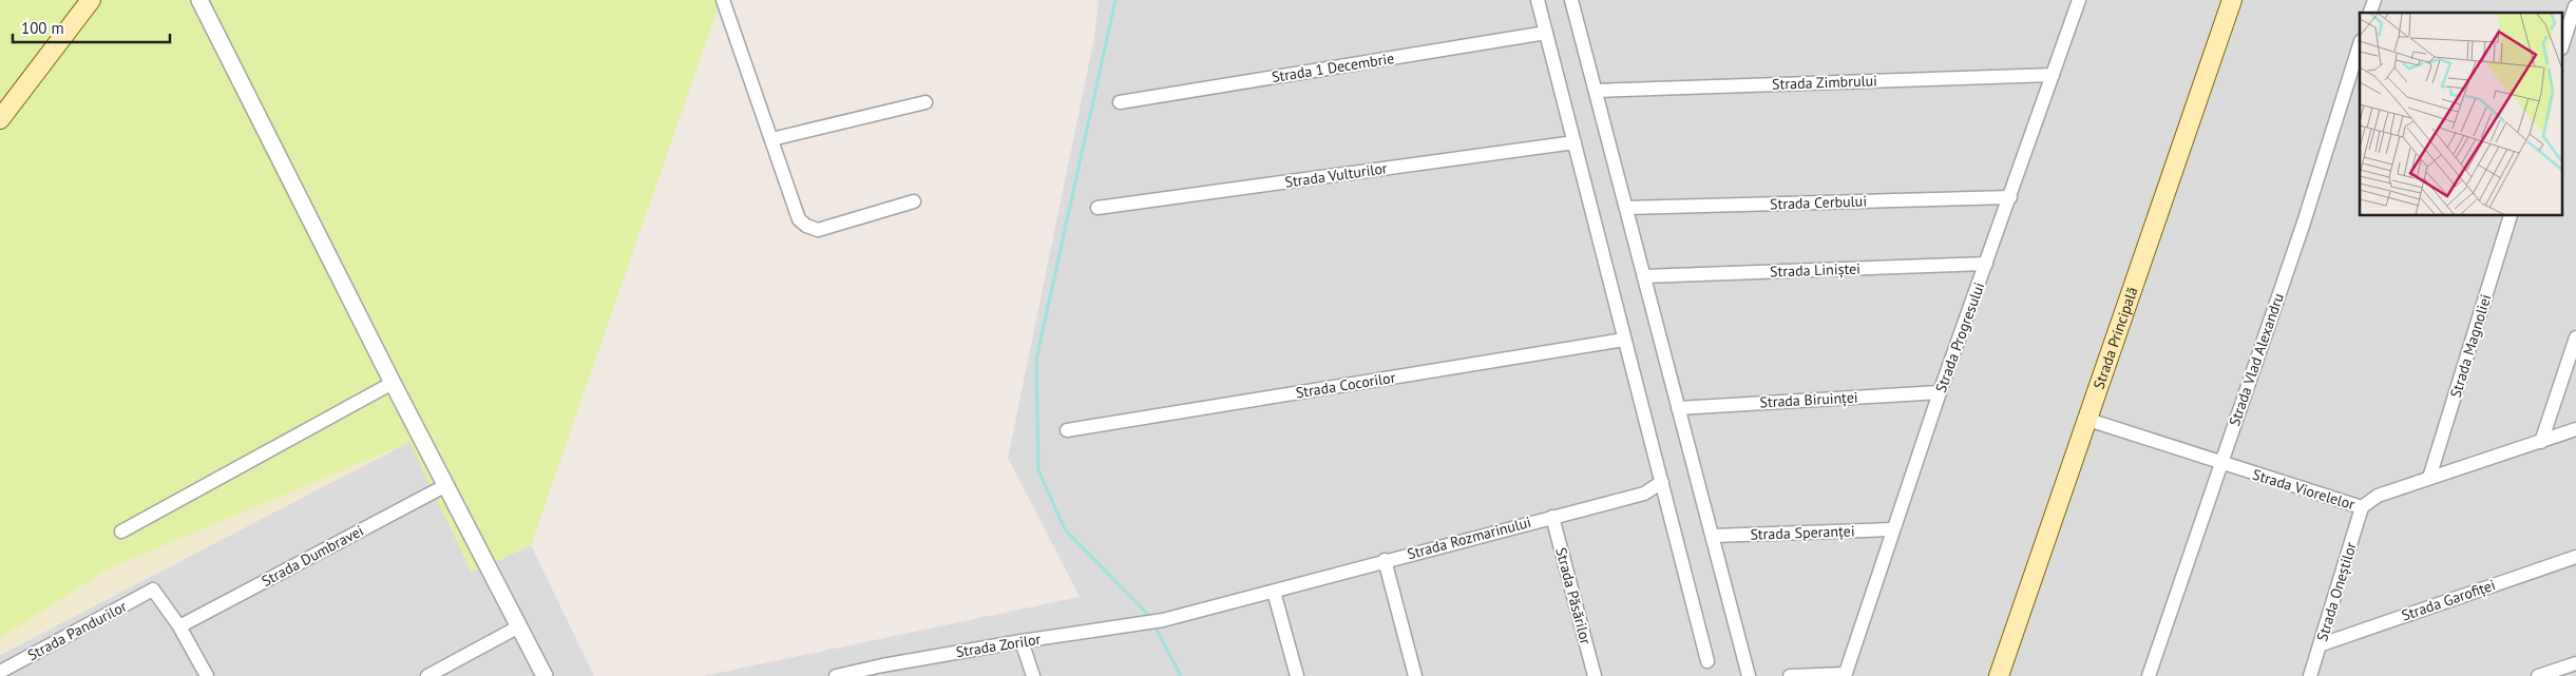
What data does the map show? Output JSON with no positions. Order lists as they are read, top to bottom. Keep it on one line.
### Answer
{"streets":{"main road":["Strada Principală"],"street":["Strada 1 Decembrie","Strada Zimbrului","Strada Vulturilor","Strada Cerbului","Strada Liniștei","Strada Progresului","Strada Magnoliei","Strada Vlad Alexandru","Strada Cocorilor","Strada Biruinței","Strada Viorelelor","Strada Speranței","Strada Rozmarinului","Strada Dumbravei","Strada Oneștilor","Strada Păsărilor","Strada Garofiței","Strada Pandurilor","Strada Zorilor"]},"crossings":[["Strada Zimbrului","Strada Progresului"],["Strada Cerbului","Strada Progresului"],["Strada Liniștei","Strada Progresului"],["Strada Progresului","Strada Biruinței"],["Strada Progresului","Strada Speranței"],["Strada Principală","Strada Viorelelor"],["Strada Magnoliei","Strada Viorelelor"],["Strada Vlad Alexandru","Strada Viorelelor"],["Strada Viorelelor","Strada Oneștilor"],["Strada Rozmarinului","Strada Păsărilor"],["Strada Rozmarinului","Strada Zorilor"],["Strada Dumbravei","Strada Pandurilor"],["Strada Oneștilor","Strada Garofiței"]],"scale_bar":"100 m"}
